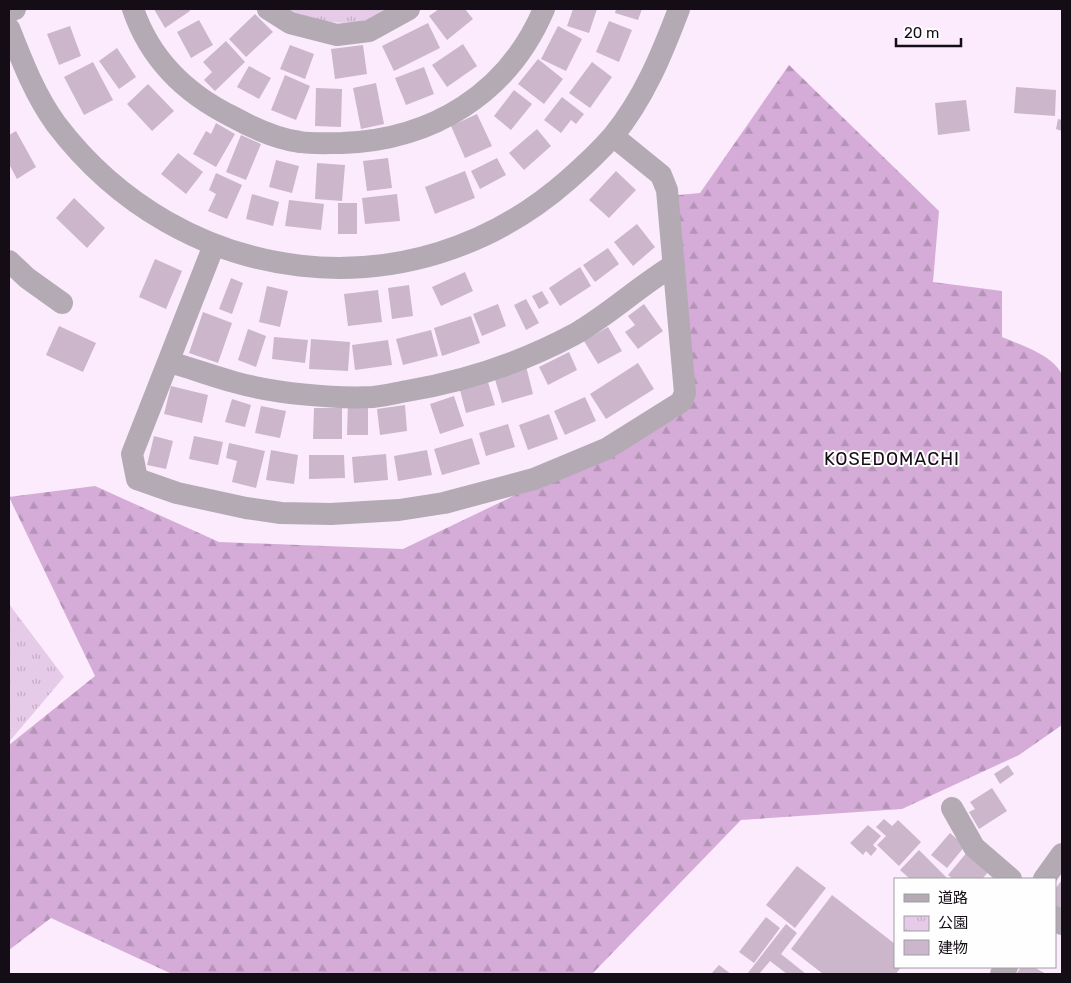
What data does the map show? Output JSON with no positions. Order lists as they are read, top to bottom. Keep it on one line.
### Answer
{"districts":["KOSEDOMACHI"],"legend":["道路","公園","建物"],"scale_bar":"20 m"}
